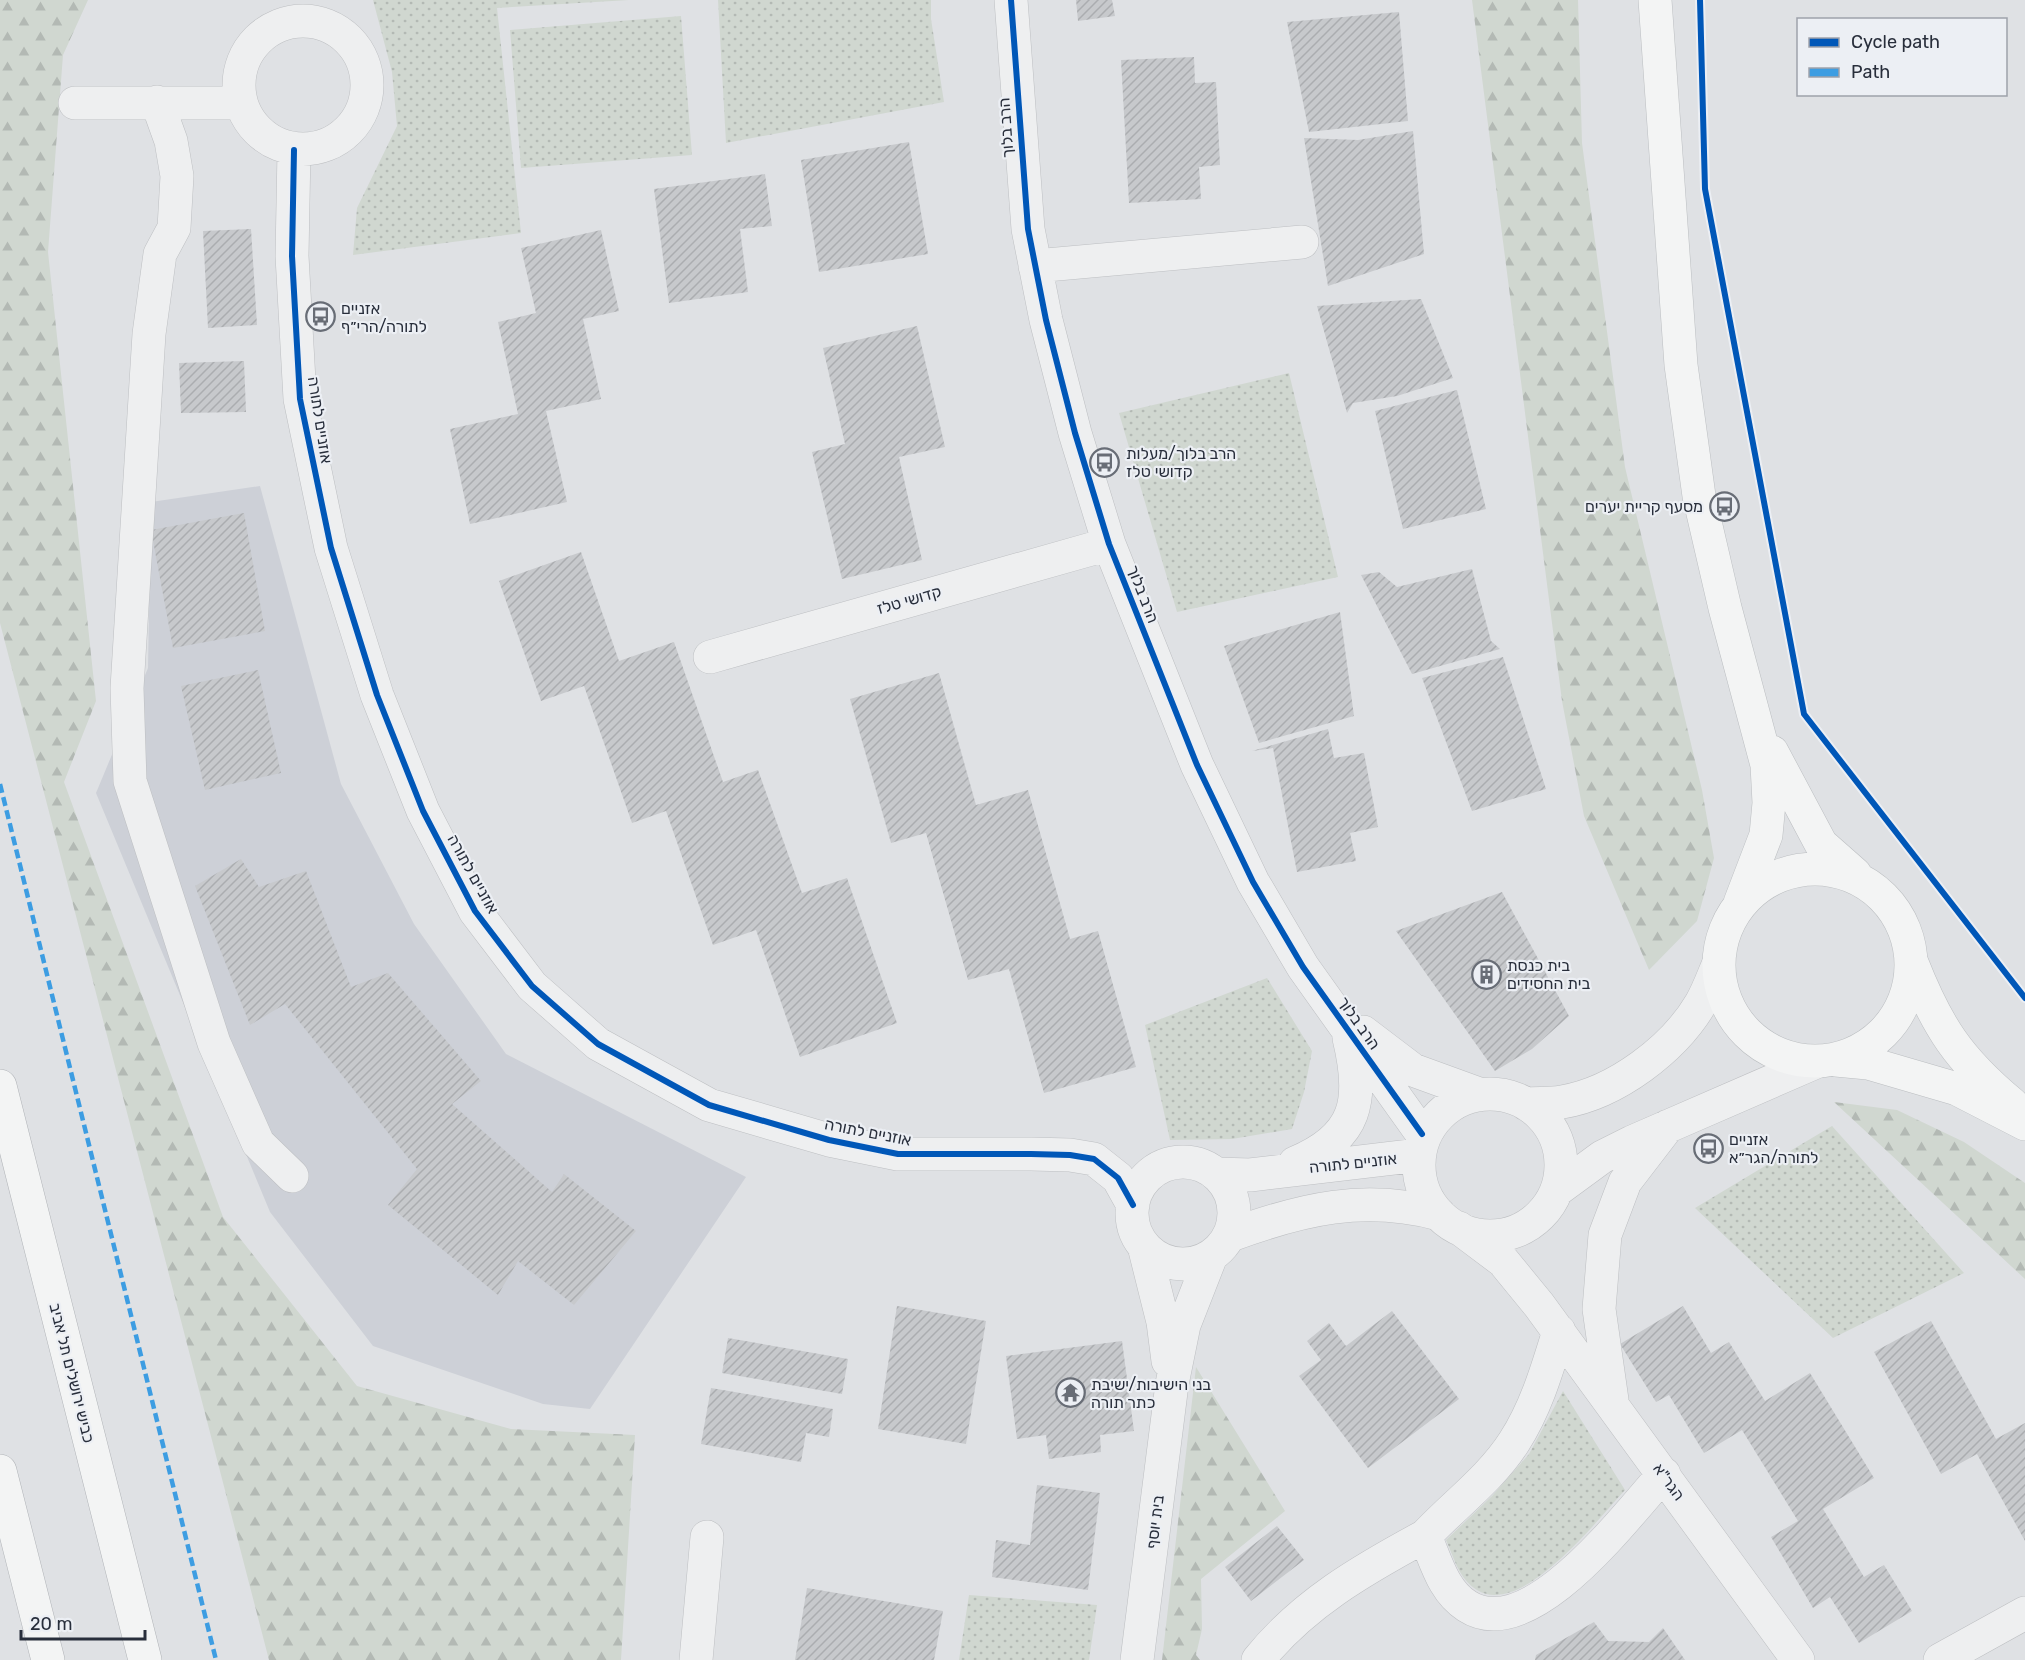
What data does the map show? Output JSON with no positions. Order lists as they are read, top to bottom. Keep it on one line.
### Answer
{"streets":{"main road":["כביש ירושלים תל אביב"],"street":["הרב בלוך","אוזניים לתורה","קדושי טלז","הגר\"א","בית יוסף"]},"crossings":[["הרב בלוך","אוזניים לתורה"],["הרב בלוך","קדושי טלז"],["הרב בלוך","הגר\"א"],["אוזניים לתורה","הגר\"א"]],"places":{"bus stop":["אזניים לתורה/הרי״ף","הרב בלוך/מעלות קדושי טלז","מסעף קריית יערים","אזניים לתורה/הגר״א"],"building":["בית כנסת בית החסידים"],"temple":["בני הישיבות/ישיבת כתר תורה"]},"legend":["Cycle path","Path"],"scale_bar":"20 m"}
